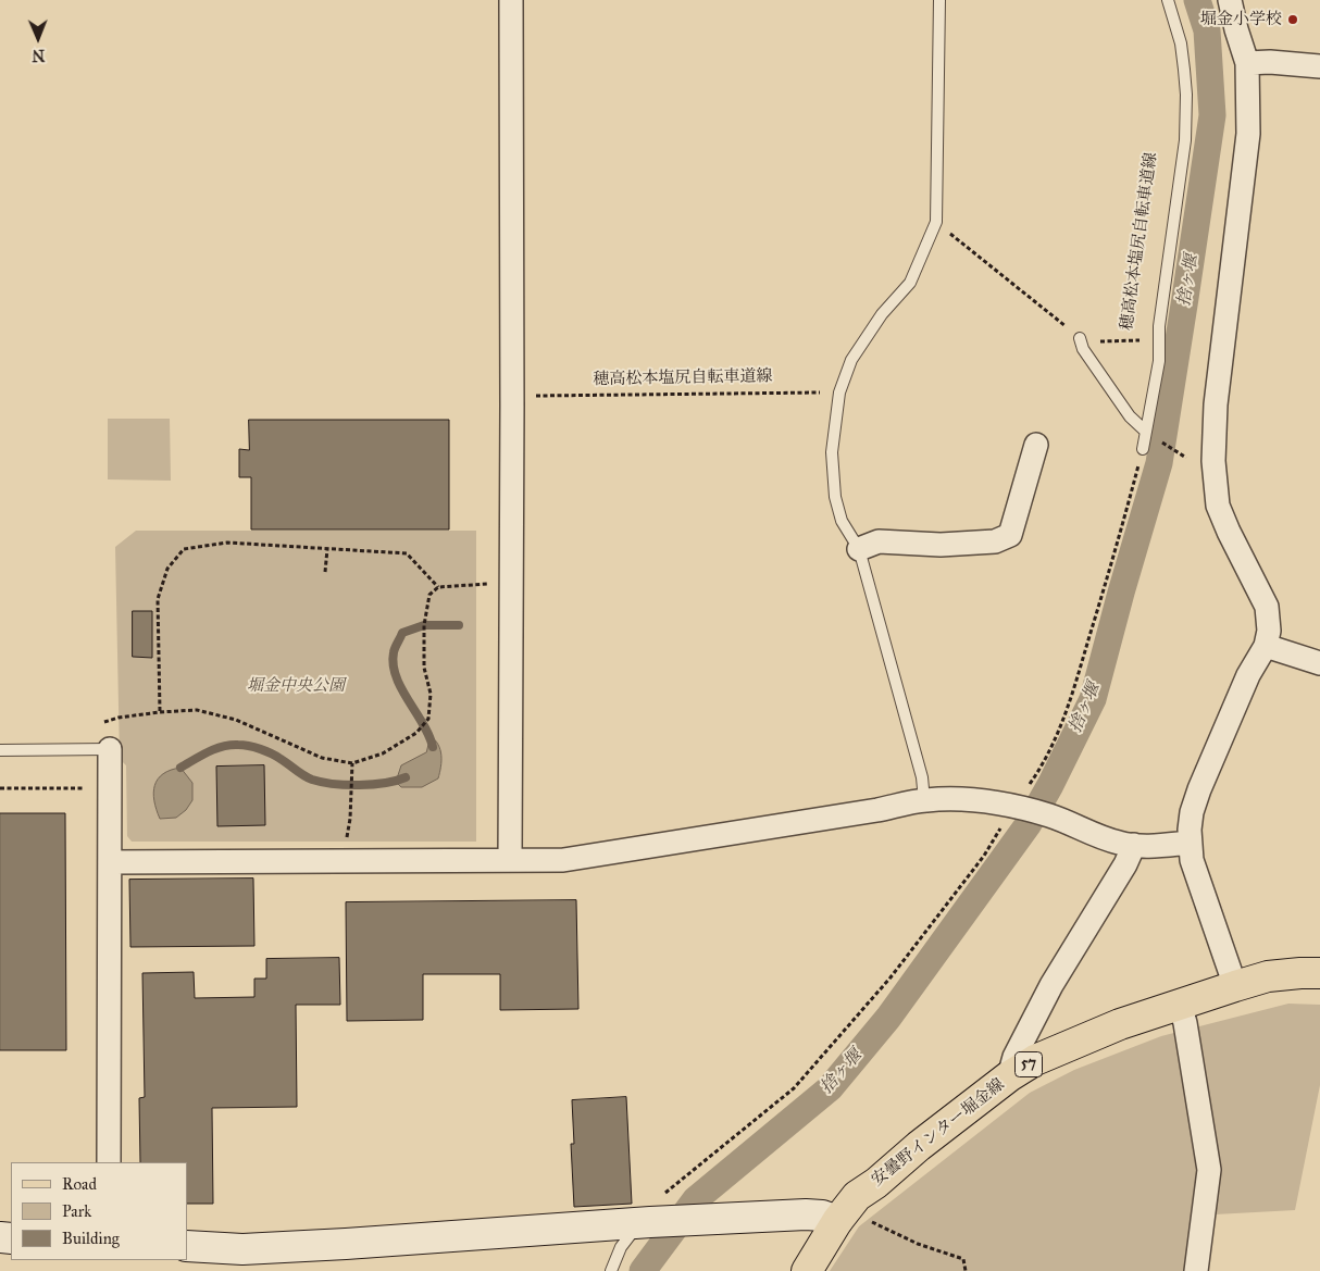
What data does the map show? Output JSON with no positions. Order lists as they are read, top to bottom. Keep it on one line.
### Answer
{"streets":{"main road":["57","安曇野インター堀金線"],"path":["穂高松本塩尻自転車道線"]},"water":["捨ヶ堰"],"parks":["堀金中央公園"],"places":["堀金小学校"],"legend":["Road","Park","Building"],"north":"bottom"}
